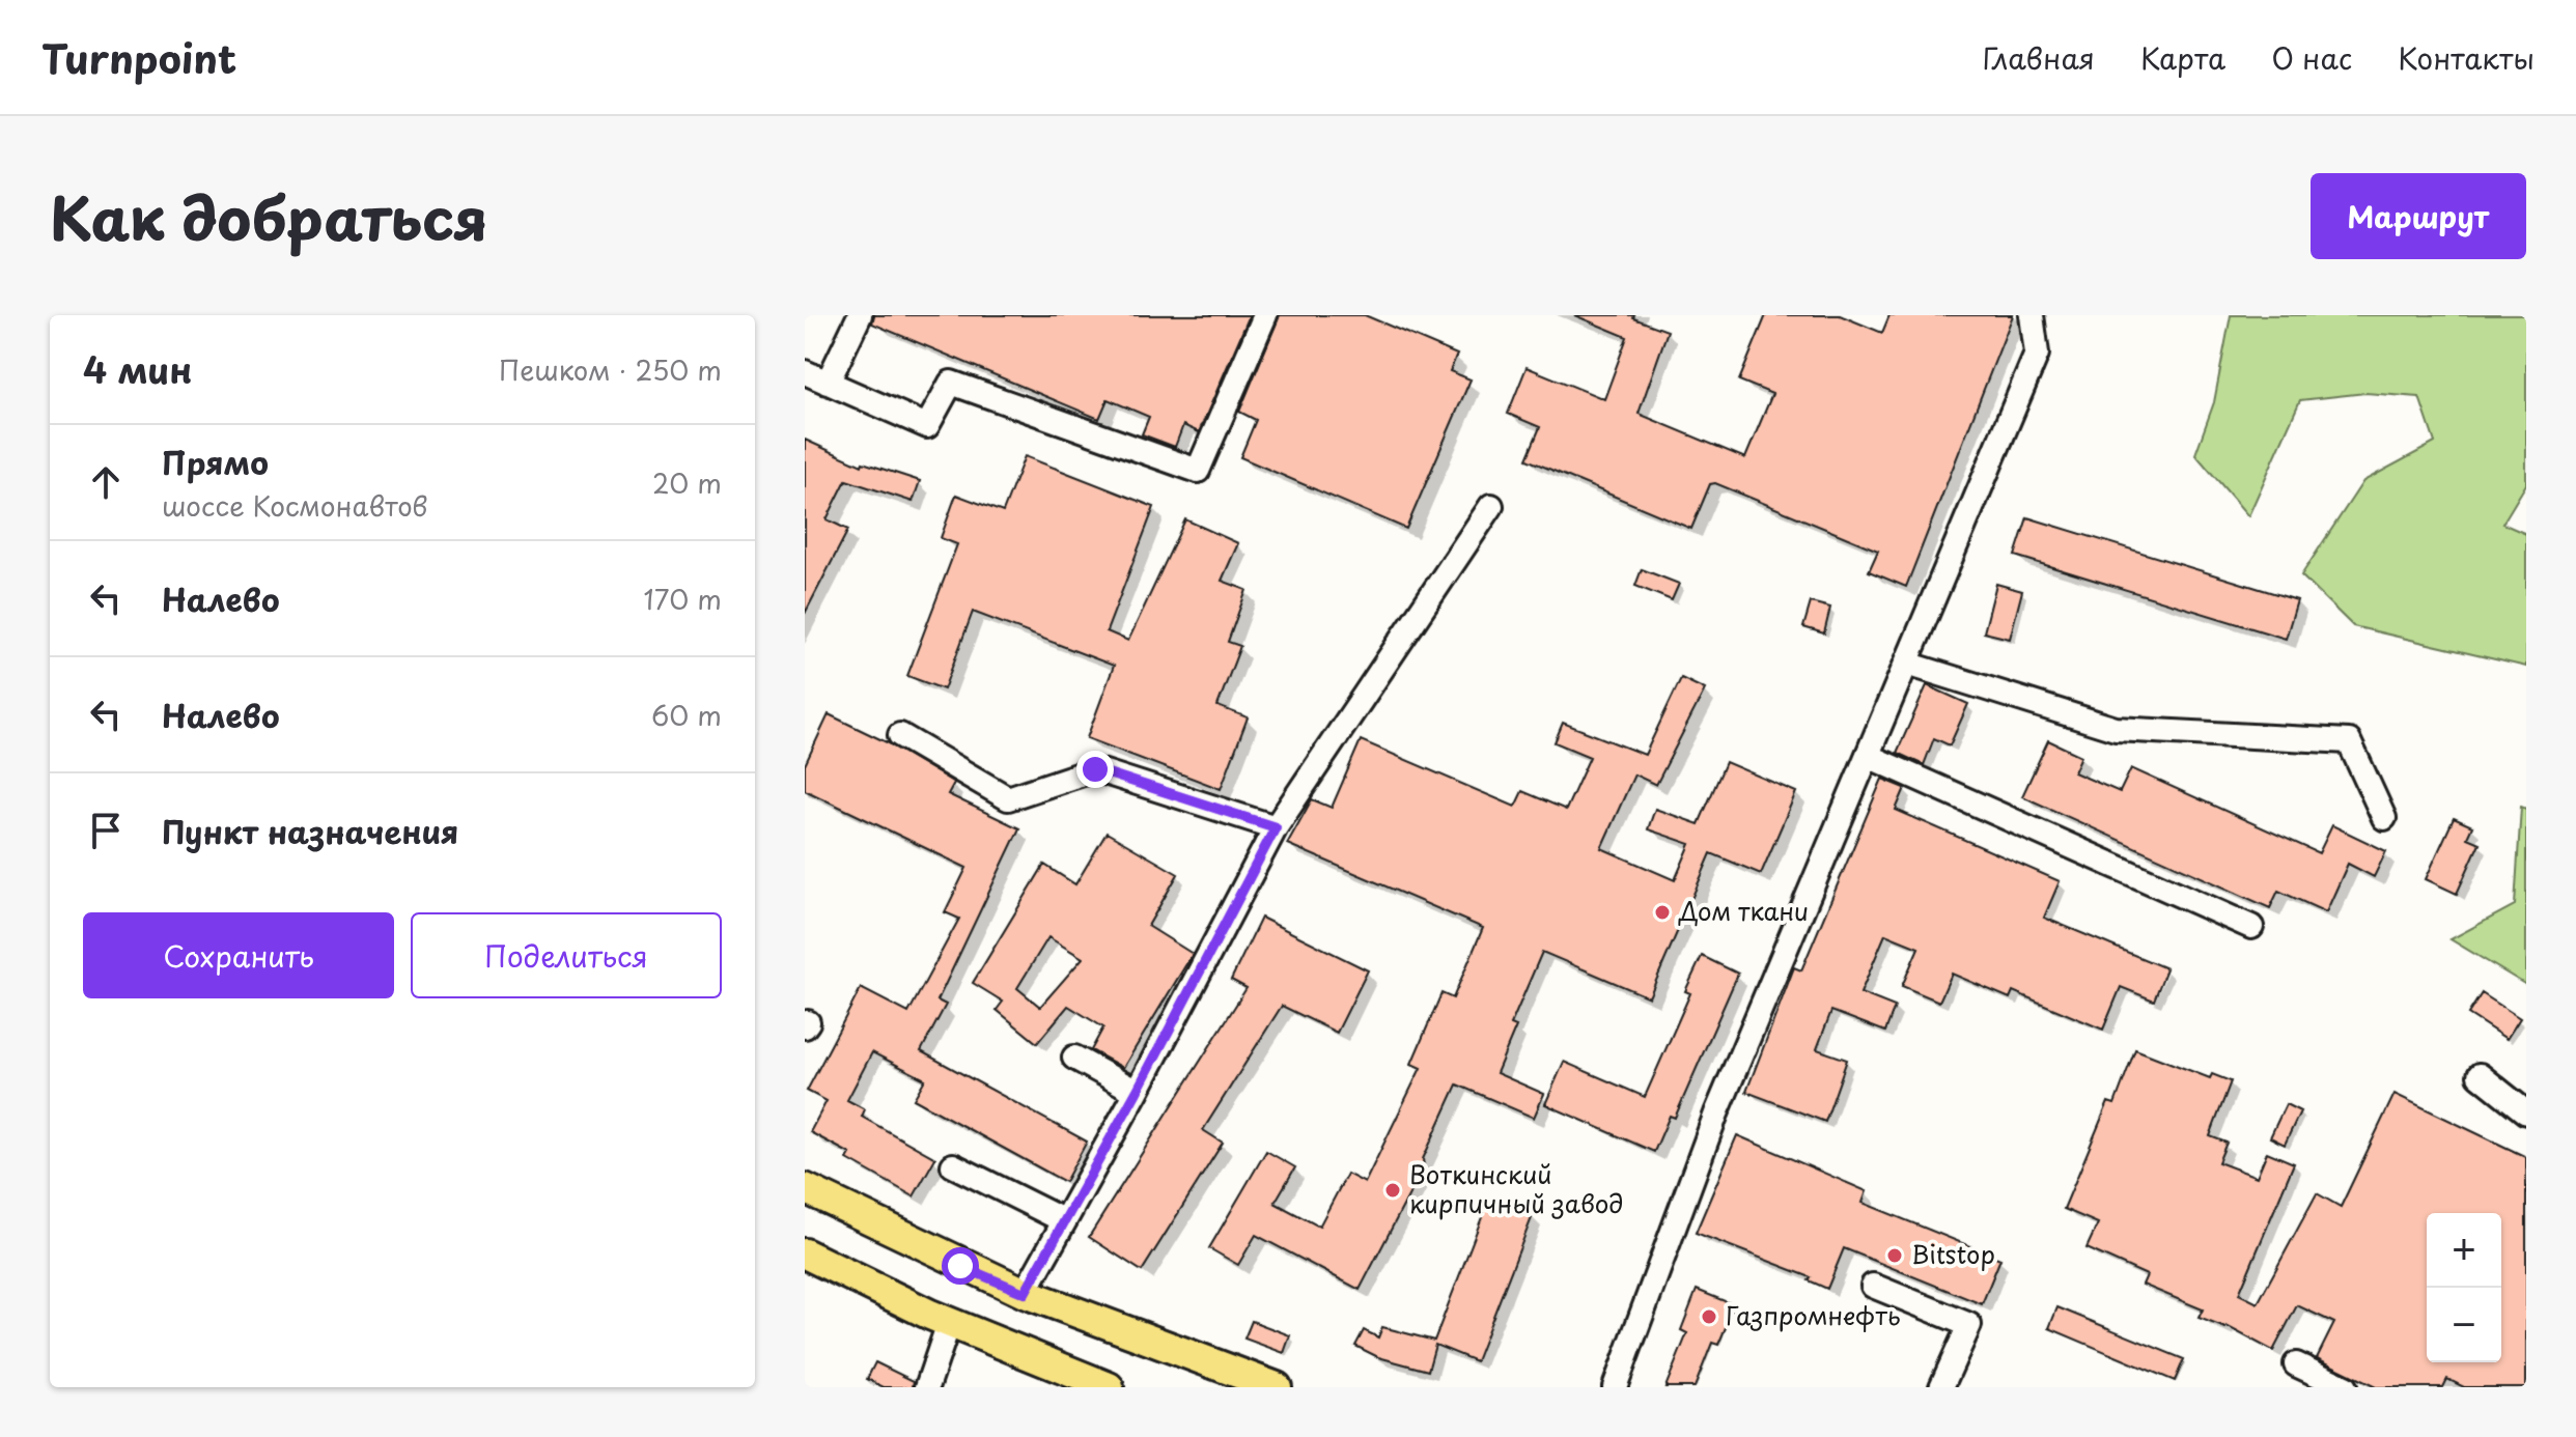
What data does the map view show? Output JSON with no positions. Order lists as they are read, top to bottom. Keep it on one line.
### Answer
{"places":["Дом ткани","Воткинский кирпичный завод","Bitstop","Газпромнефть"],"page":{"header":"Turnpoint","nav":["Главная","Карта","О нас","Контакты"],"title":"Как добраться","buttons":["Маршрут",["Сохранить","Поделиться"]],"heading":["4 мин","Пешком · 250 m"],"list":[["Прямо","шоссе Космонавтов","20 m"],["Налево","170 m"],["Налево","60 m"],"Пункт назначения"],"map_buttons":["+","−"]}}
